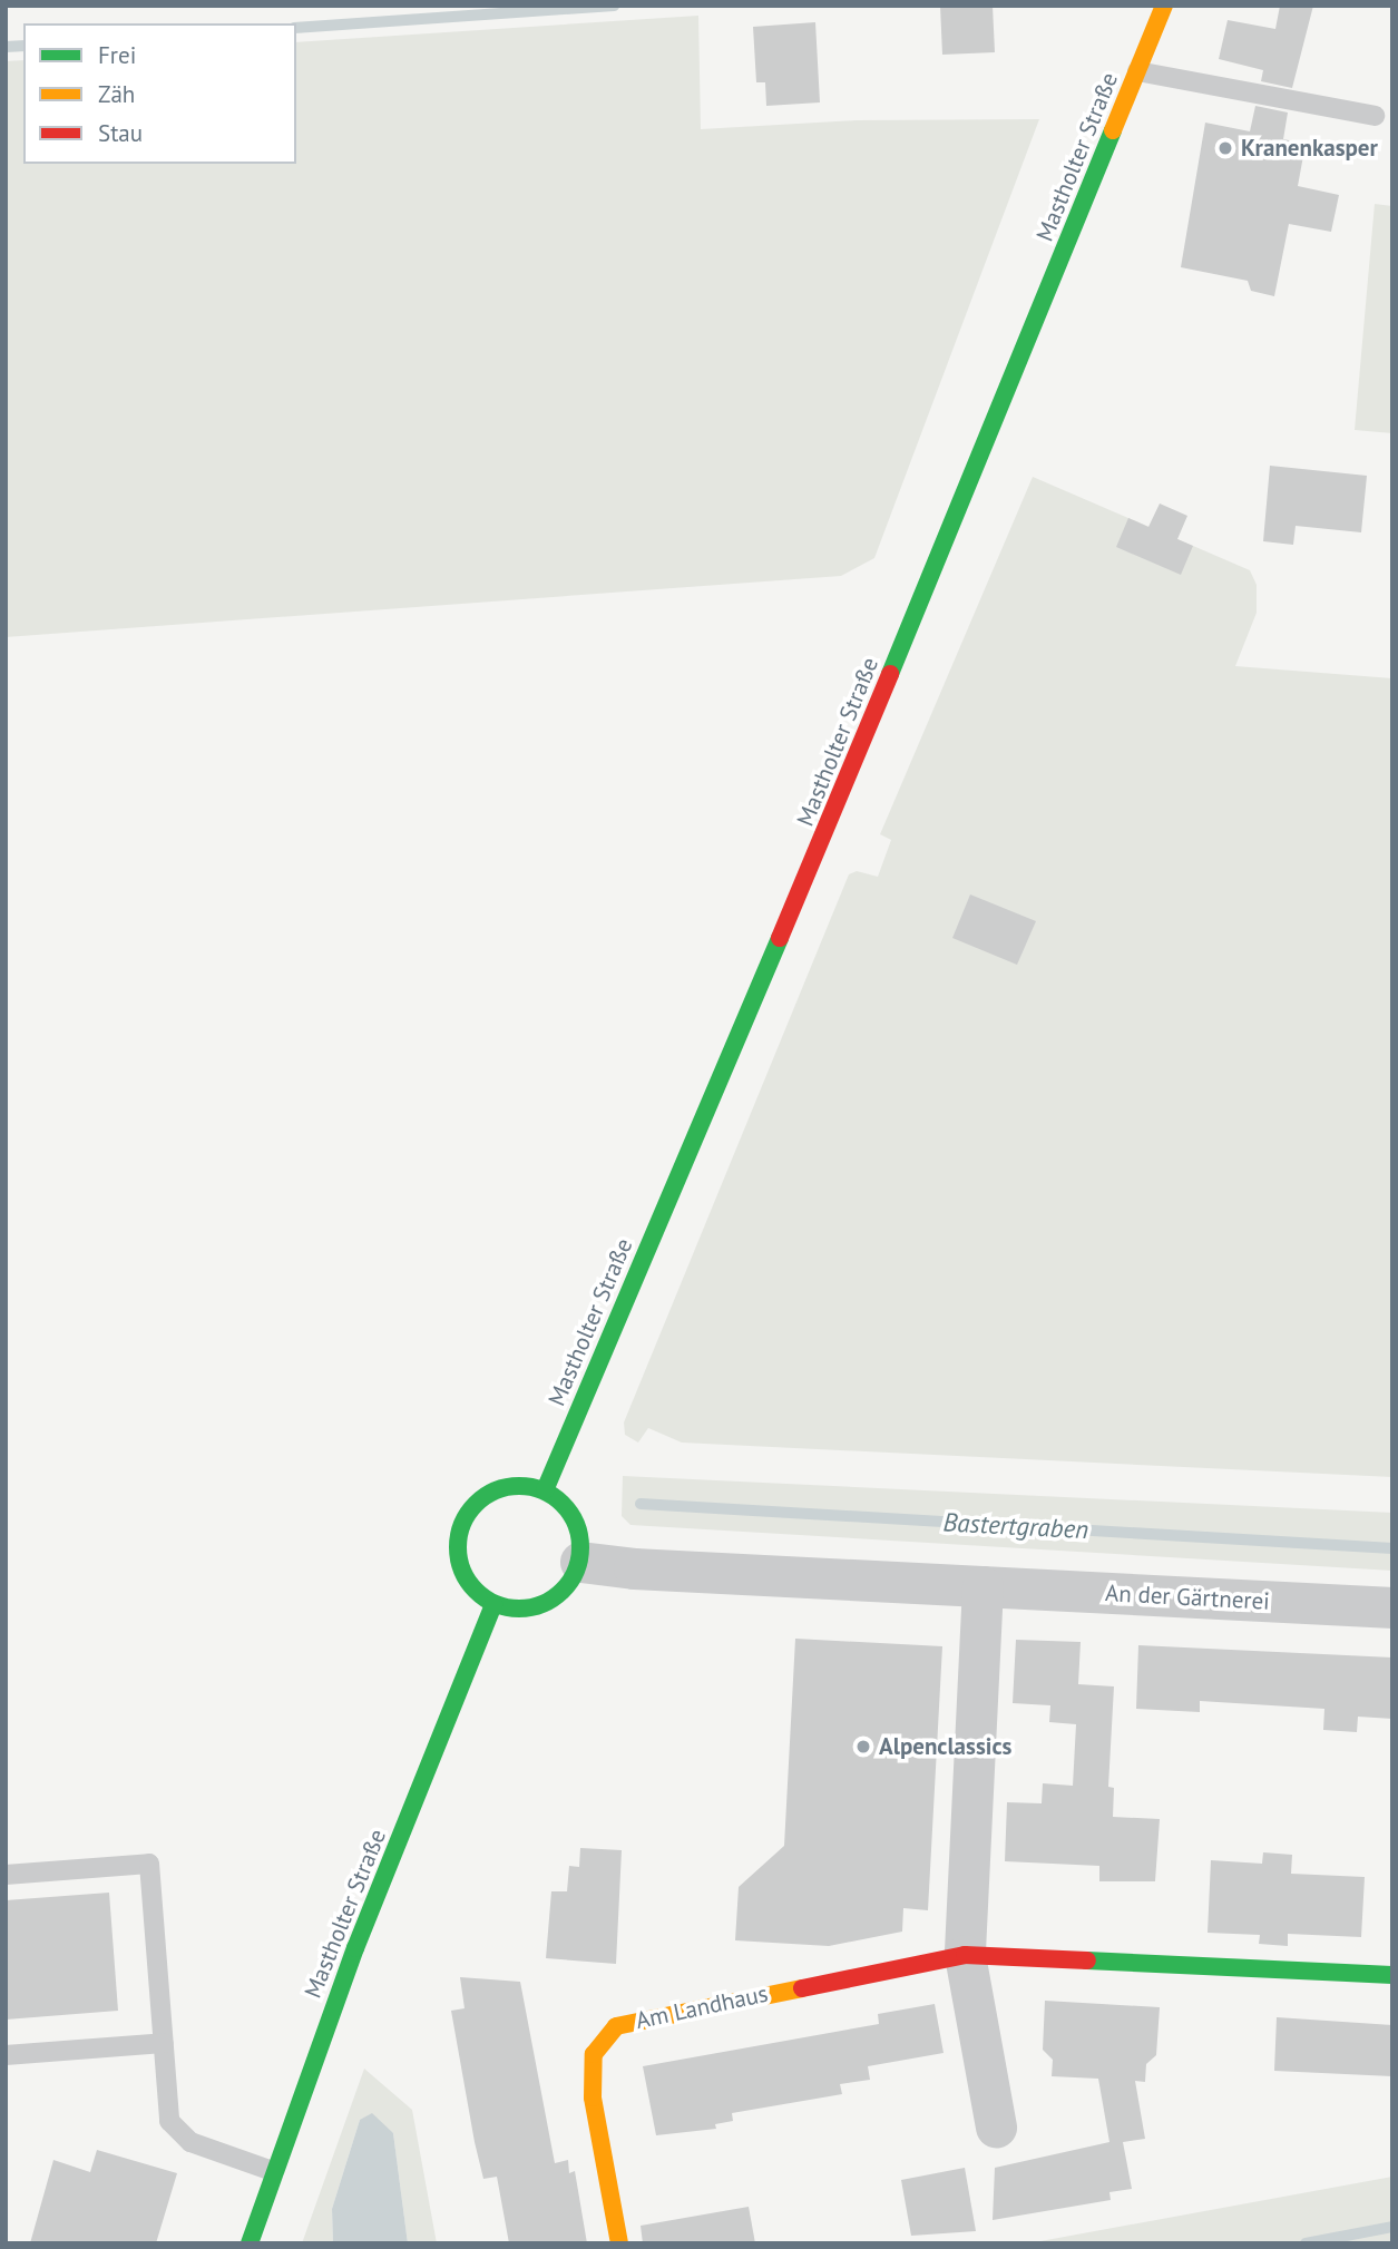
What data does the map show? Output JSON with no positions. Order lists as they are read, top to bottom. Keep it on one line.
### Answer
{"streets":{"street":["Mastholter Straße","An der Gärtnerei","Am Landhaus"]},"crossings":[["Mastholter Straße","An der Gärtnerei"]],"water":["Bastertgraben"],"places":["Kranenkasper","Alpenclassics"],"legend":["Frei","Zäh","Stau"]}
